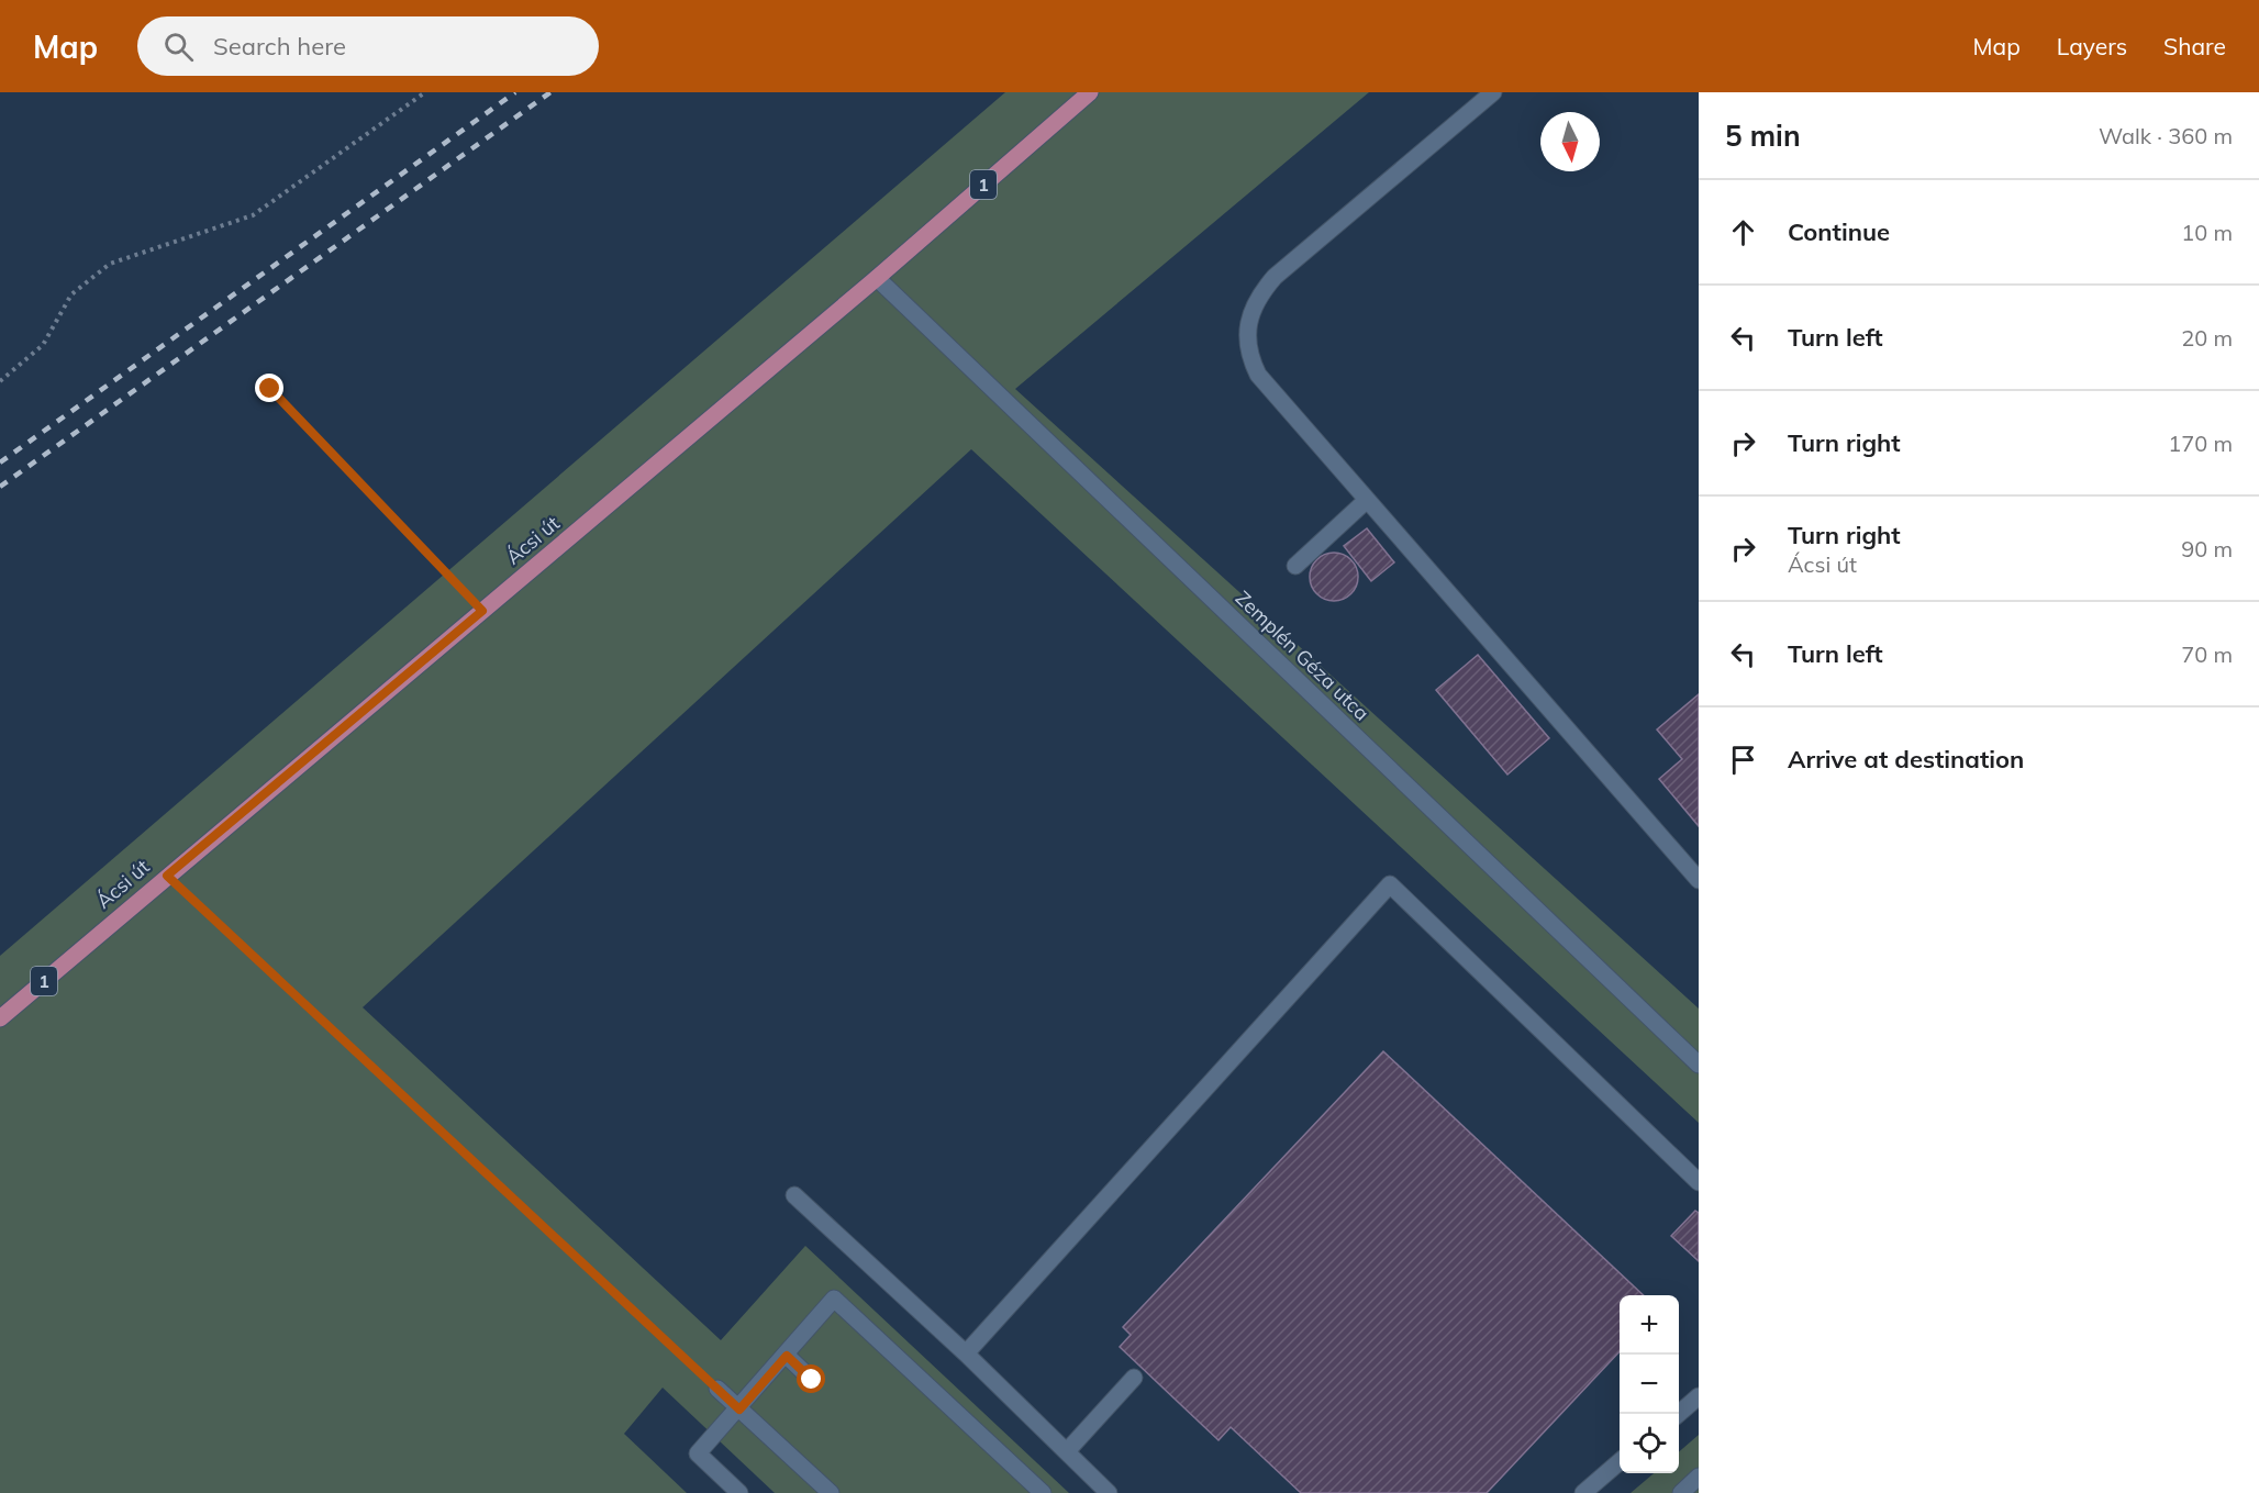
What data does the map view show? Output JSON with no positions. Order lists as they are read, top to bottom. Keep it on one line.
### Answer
{"streets":{"main road":["1","Ácsi út"],"street":["Zemplén Géza utca"]},"crossings":[["Ácsi út","Zemplén Géza utca"]],"north":"bottom","page":{"header":"Map","search":"Search here","nav":["Map","Layers","Share"],"heading":["5 min","Walk · 360 m"],"list":[["Continue","10 m"],["Turn left","20 m"],["Turn right","170 m"],["Turn right","Ácsi út","90 m"],["Turn left","70 m"],"Arrive at destination"],"map_buttons":["+","−"]}}
